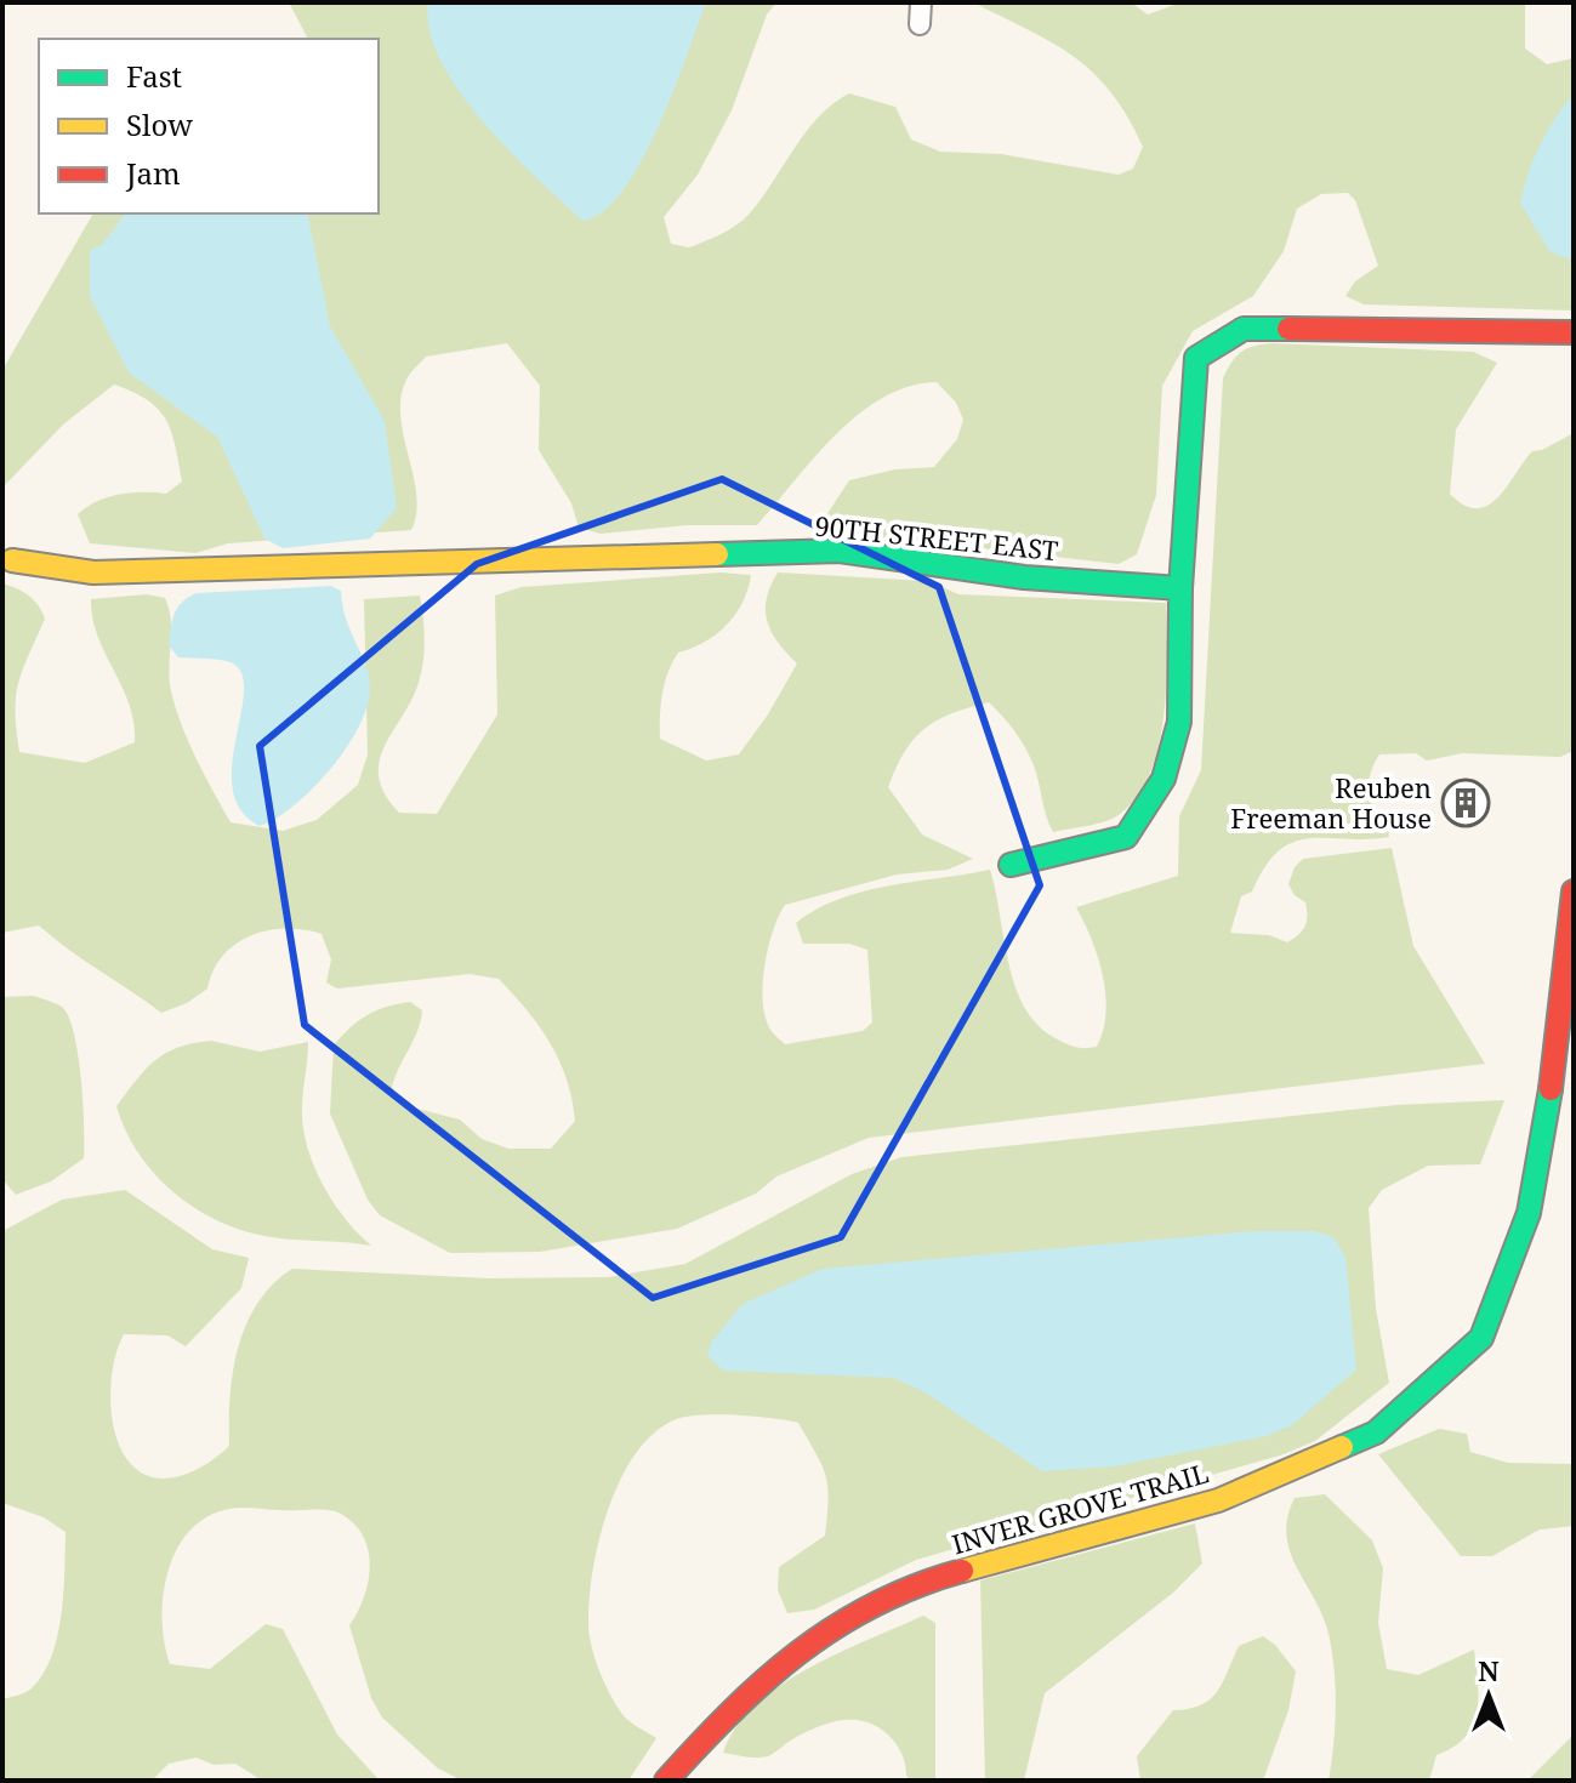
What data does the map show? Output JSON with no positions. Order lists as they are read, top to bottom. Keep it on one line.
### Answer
{"streets":{"street":["90TH STREET EAST","INVER GROVE TRAIL"]},"places":{"building":["Reuben Freeman House"]},"legend":["Fast","Slow","Jam"],"north":"top"}
